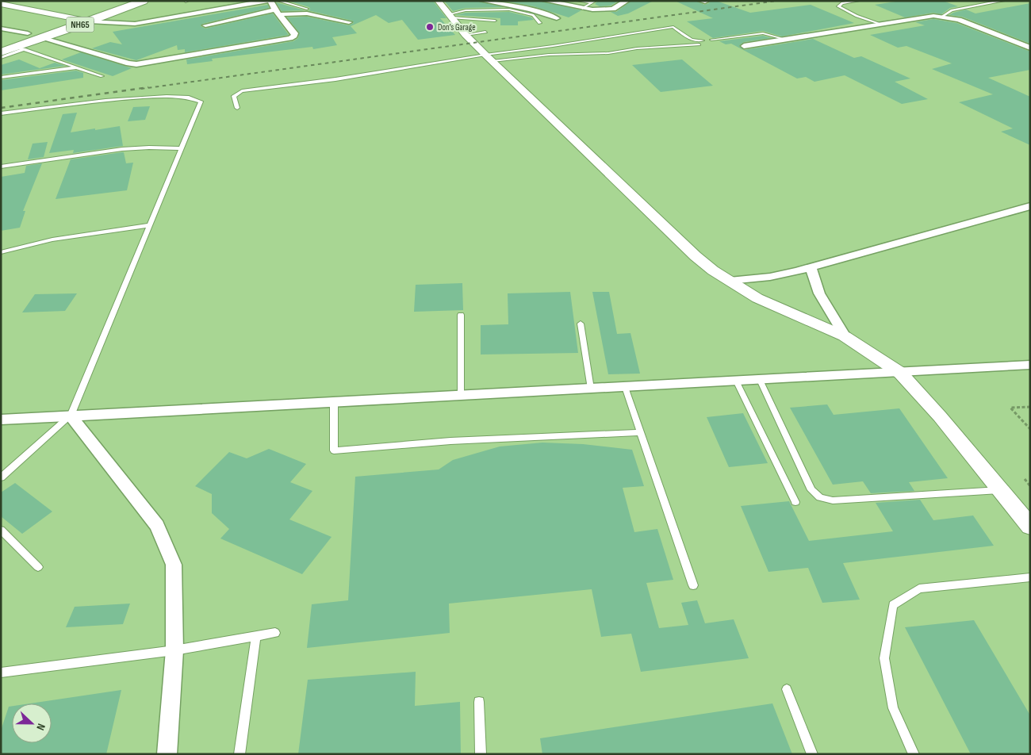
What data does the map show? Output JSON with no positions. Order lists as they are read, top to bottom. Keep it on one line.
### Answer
{"streets":{"highway":["NH65"]},"places":["Don’s Garage"],"north":"right"}
